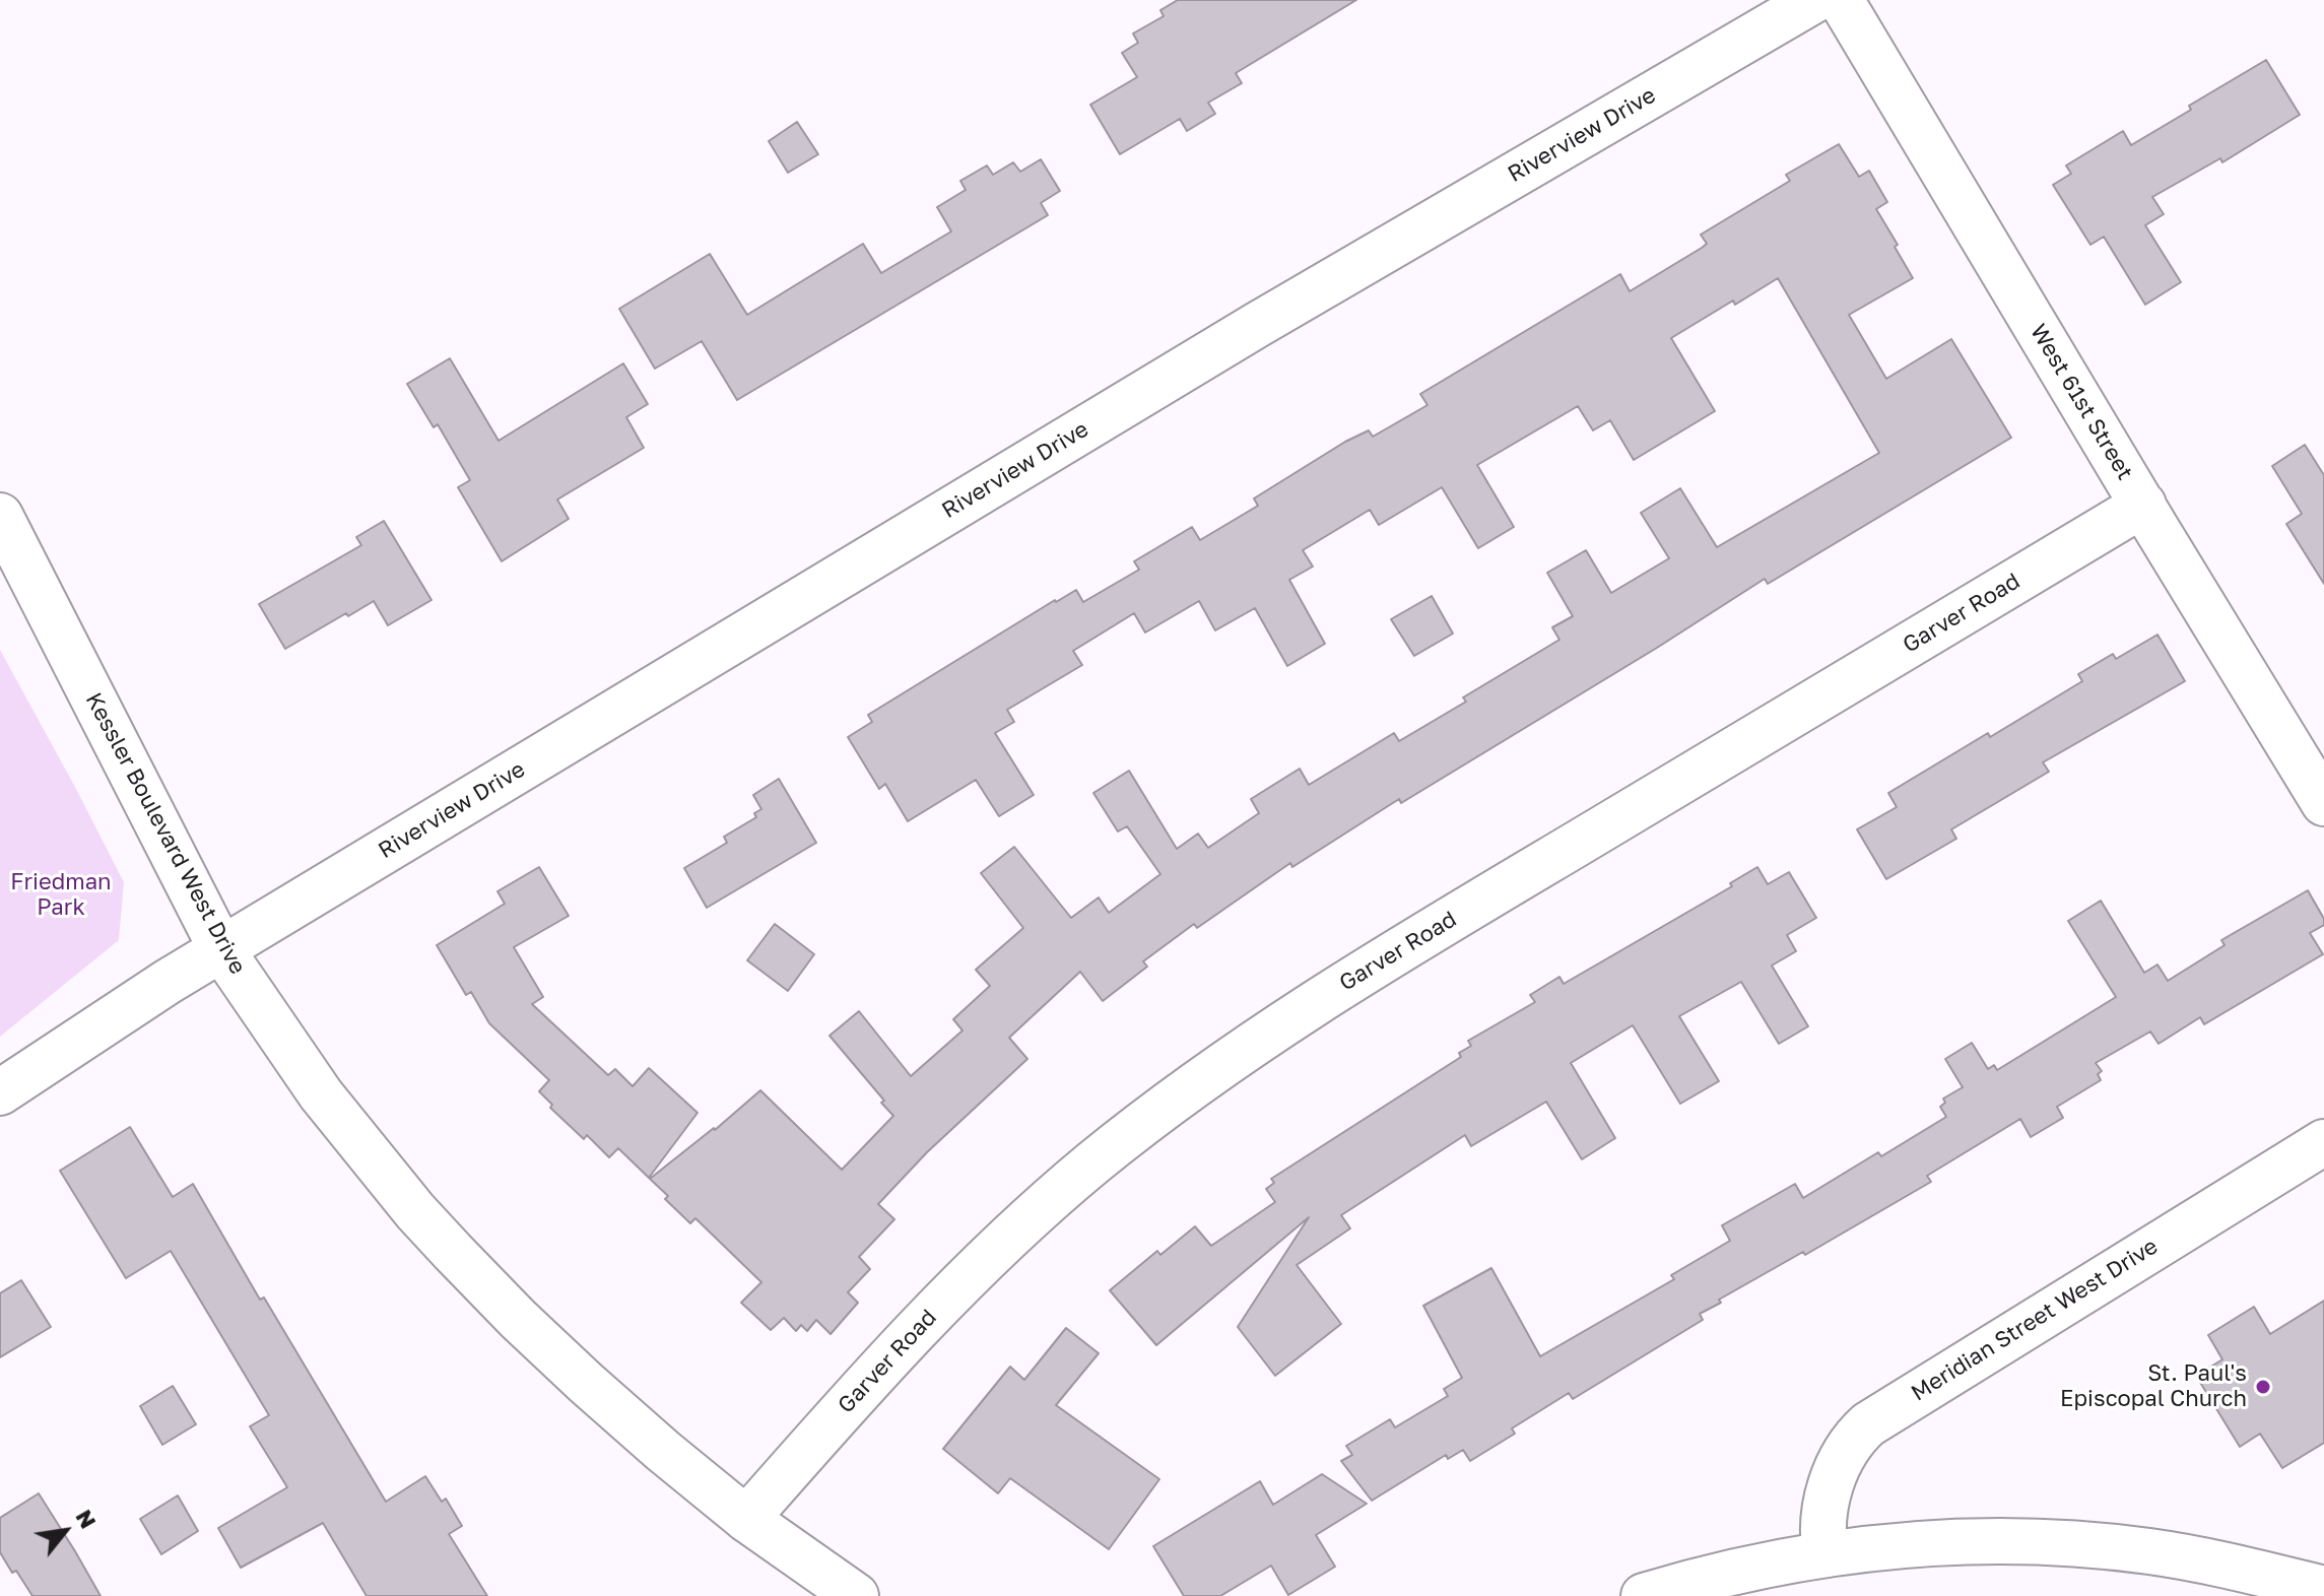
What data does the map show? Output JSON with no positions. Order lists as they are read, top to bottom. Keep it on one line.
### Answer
{"streets":{"street":["Riverview Drive","West 61st Street","Garver Road","Kessler Boulevard West Drive","Meridian Street West Drive"]},"crossings":[["Riverview Drive","Kessler Boulevard West Drive"],["West 61st Street","Garver Road"],["Garver Road","Kessler Boulevard West Drive"]],"parks":["Friedman Park"],"places":["St. Paul's Episcopal Church"],"north":"top right"}
